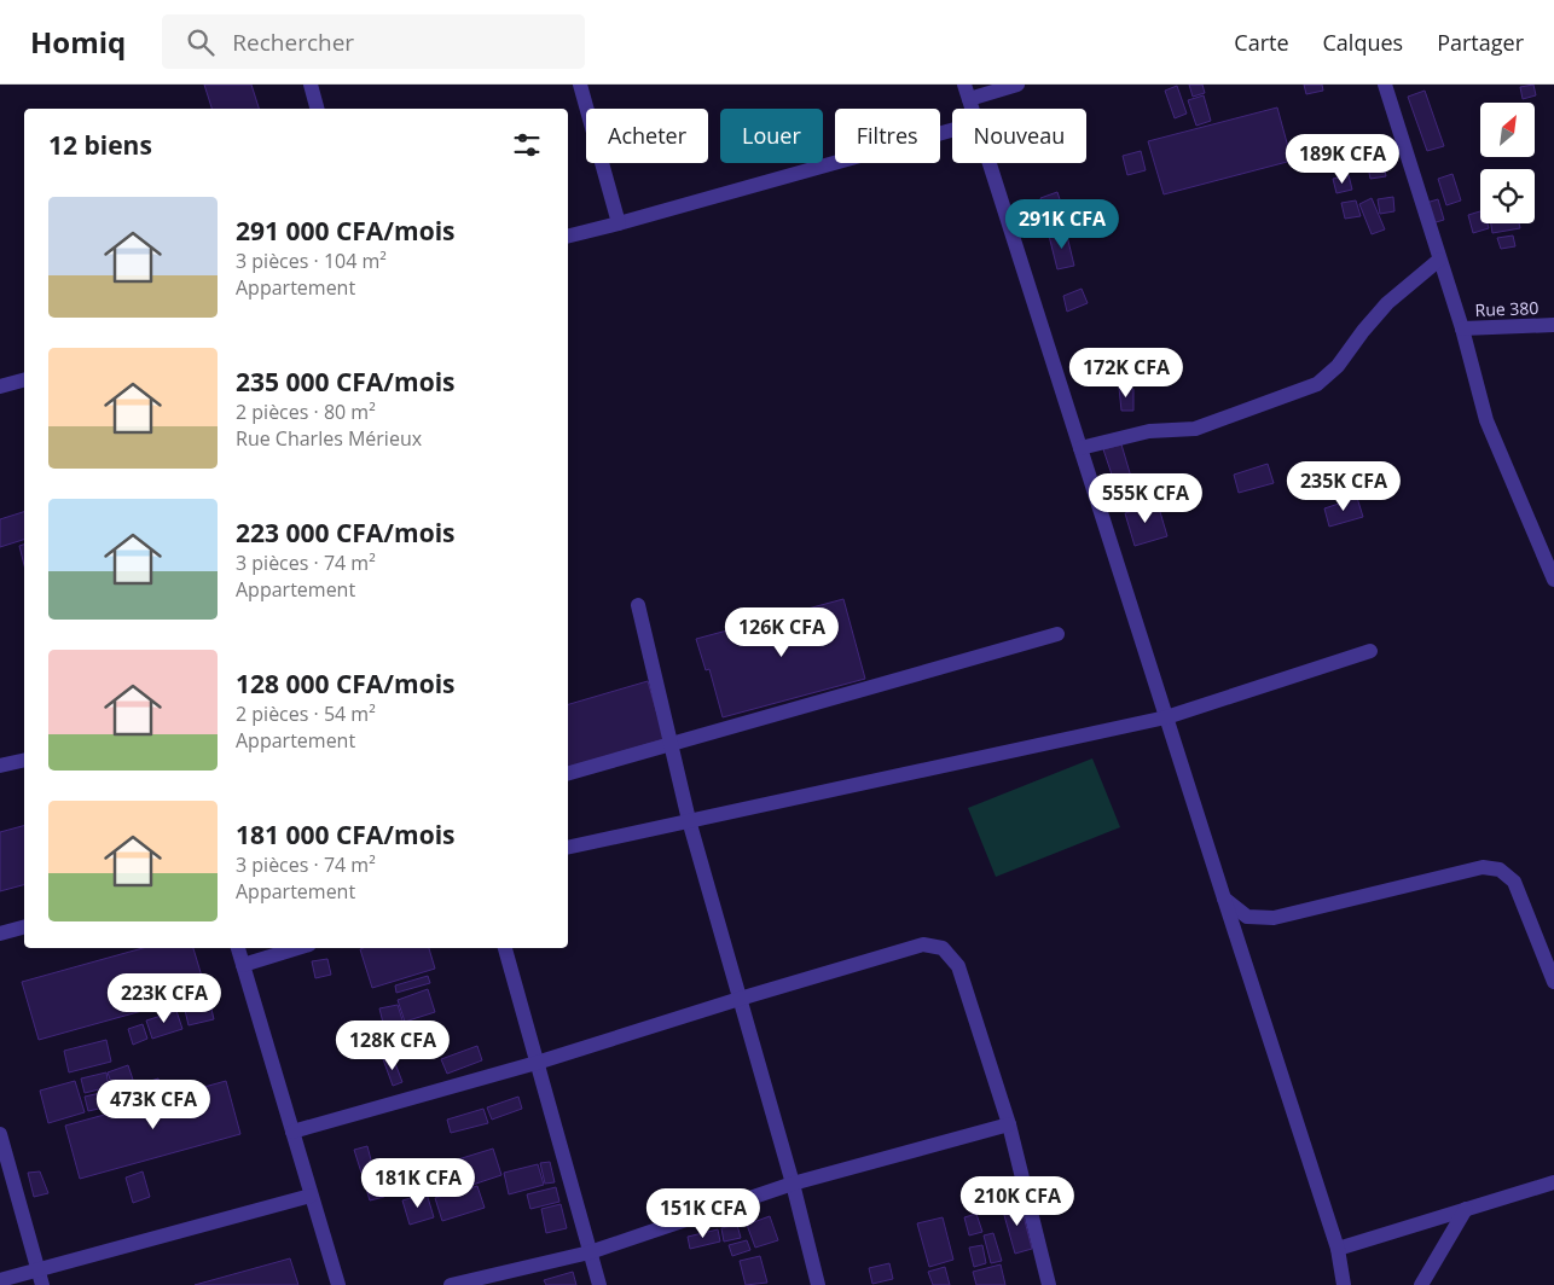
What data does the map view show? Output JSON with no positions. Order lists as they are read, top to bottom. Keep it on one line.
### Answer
{"streets":{"street":["Rue 380"]},"north":"top right","page":{"header":"Homiq","search":"Rechercher","nav":["Carte","Calques","Partager"],"chip":["Acheter","Louer","Filtres","Nouveau"],"heading":"12 biens","price":["189K CFA","291K CFA","172K CFA","235K CFA","555K CFA","126K CFA","223K CFA","128K CFA","473K CFA","181K CFA","210K CFA","151K CFA"],"list":[{"name":"291 000 CFA/mois","note":"3 pièces · 104 m² · Appartement"},{"name":"235 000 CFA/mois","note":"2 pièces · 80 m² · Rue Charles Mérieux"},{"name":"223 000 CFA/mois","note":"3 pièces · 74 m² · Appartement"},{"name":"128 000 CFA/mois","note":"2 pièces · 54 m² · Appartement"},{"name":"181 000 CFA/mois","note":"3 pièces · 74 m² · Appartement"}]}}
